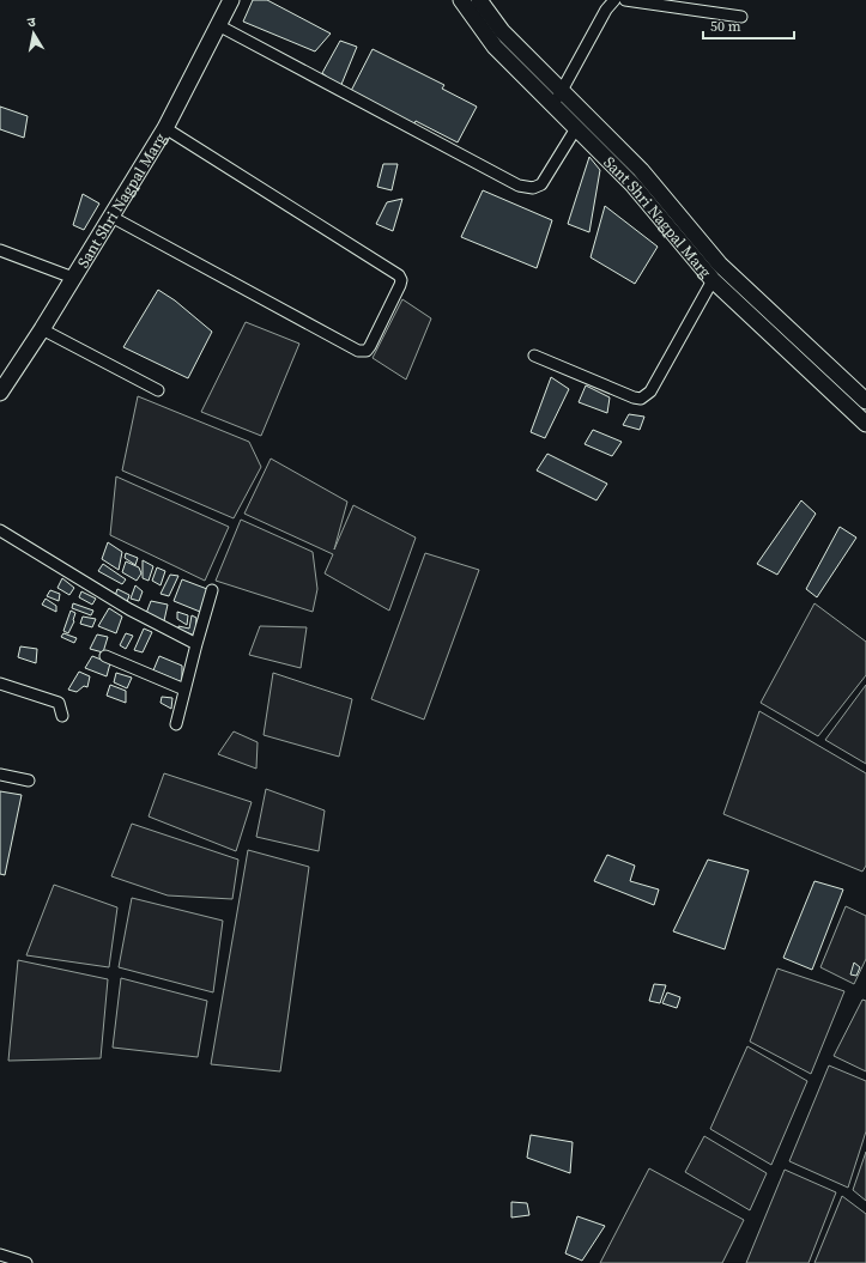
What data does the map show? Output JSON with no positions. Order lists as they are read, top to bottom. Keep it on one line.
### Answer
{"streets":{"street":["Sant Shri Nagpal Marg"]},"scale_bar":"50 m","north":"top"}
